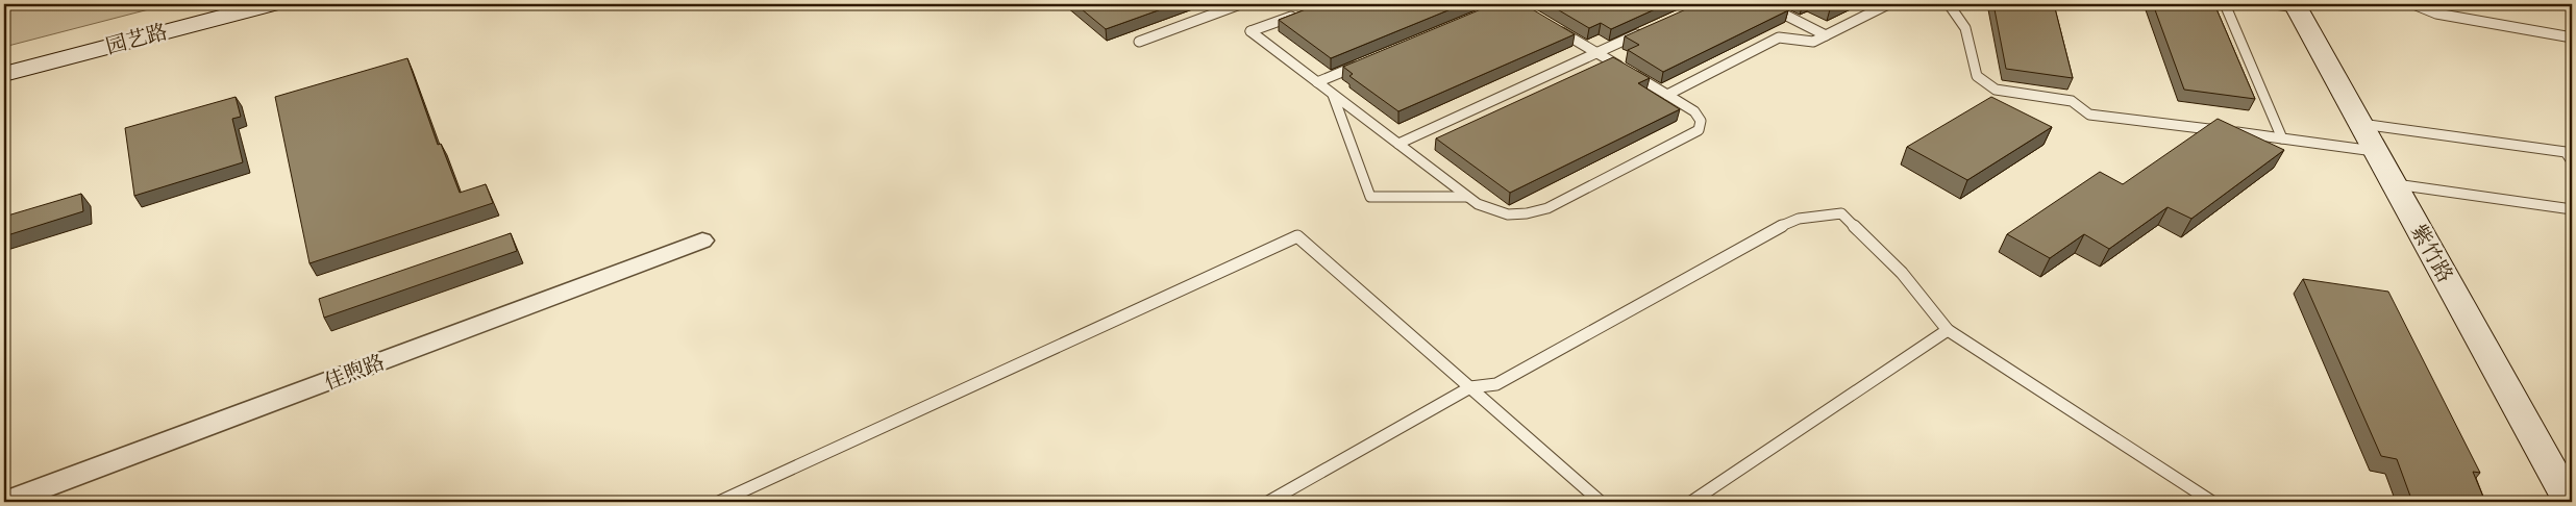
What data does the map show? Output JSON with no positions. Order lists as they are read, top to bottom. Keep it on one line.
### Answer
{"streets":{"street":["园艺路","紫竹路","佳煦路"]}}
